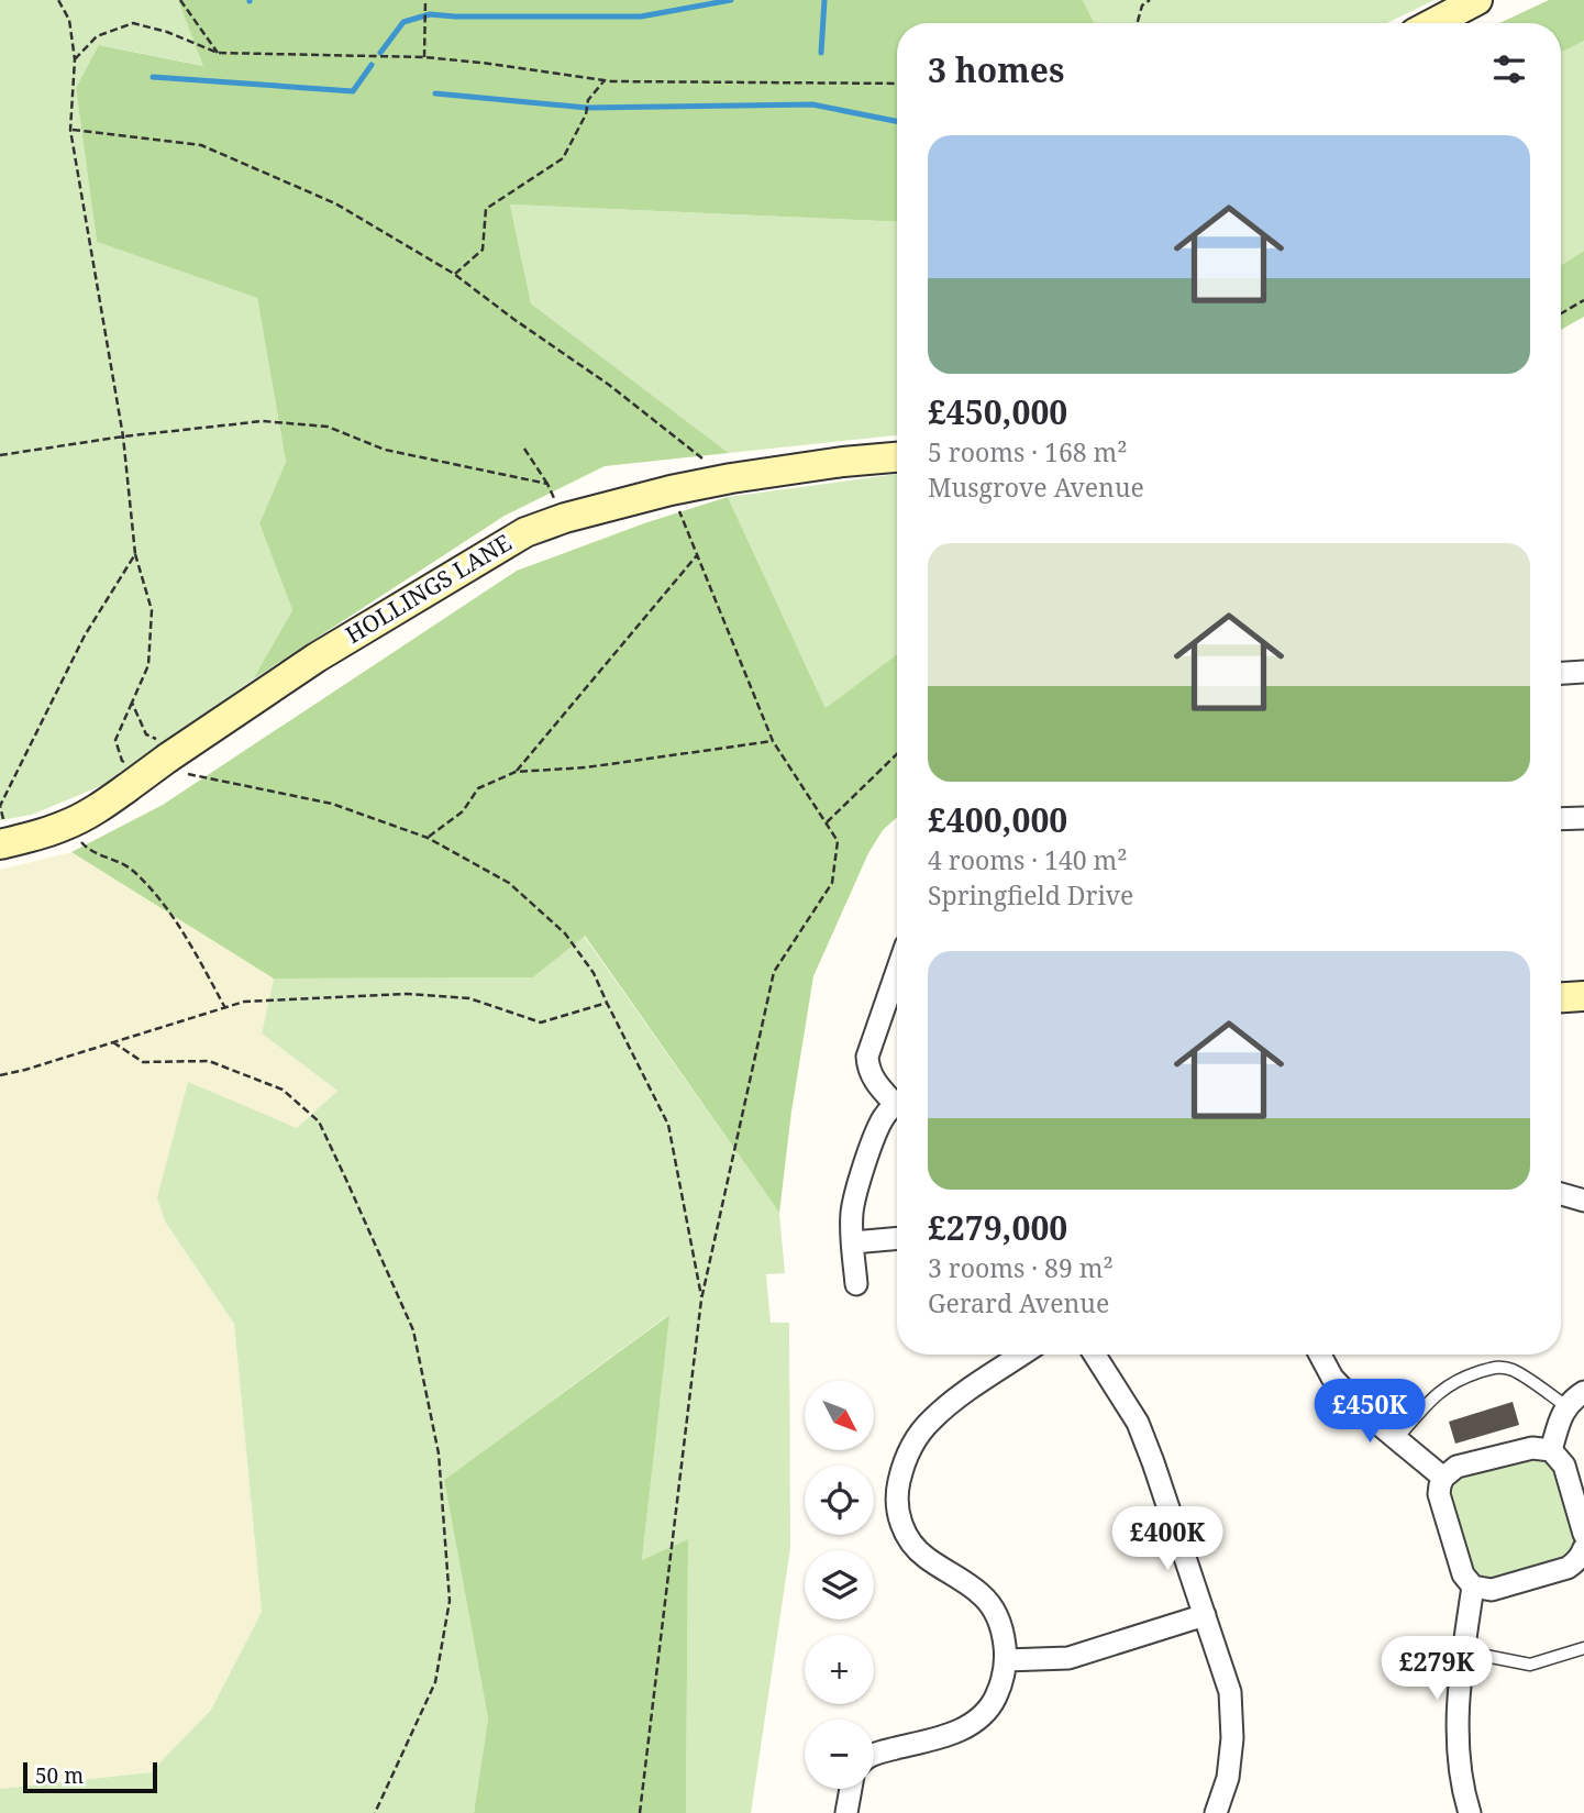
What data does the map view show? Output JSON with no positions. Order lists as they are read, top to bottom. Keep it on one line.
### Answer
{"streets":{"street":["HOLLINGS LANE"]},"scale_bar":"50 m","north":"bottom right","page":{"heading":"3 homes","list":[{"name":"£450,000","note":"5 rooms · 168 m² · Musgrove Avenue"},{"name":"£400,000","note":"4 rooms · 140 m² · Springfield Drive"},{"name":"£279,000","note":"3 rooms · 89 m² · Gerard Avenue"}],"price":["£450K","£400K","£279K"],"map_buttons":["+","−"],"scale":"50 m"}}
